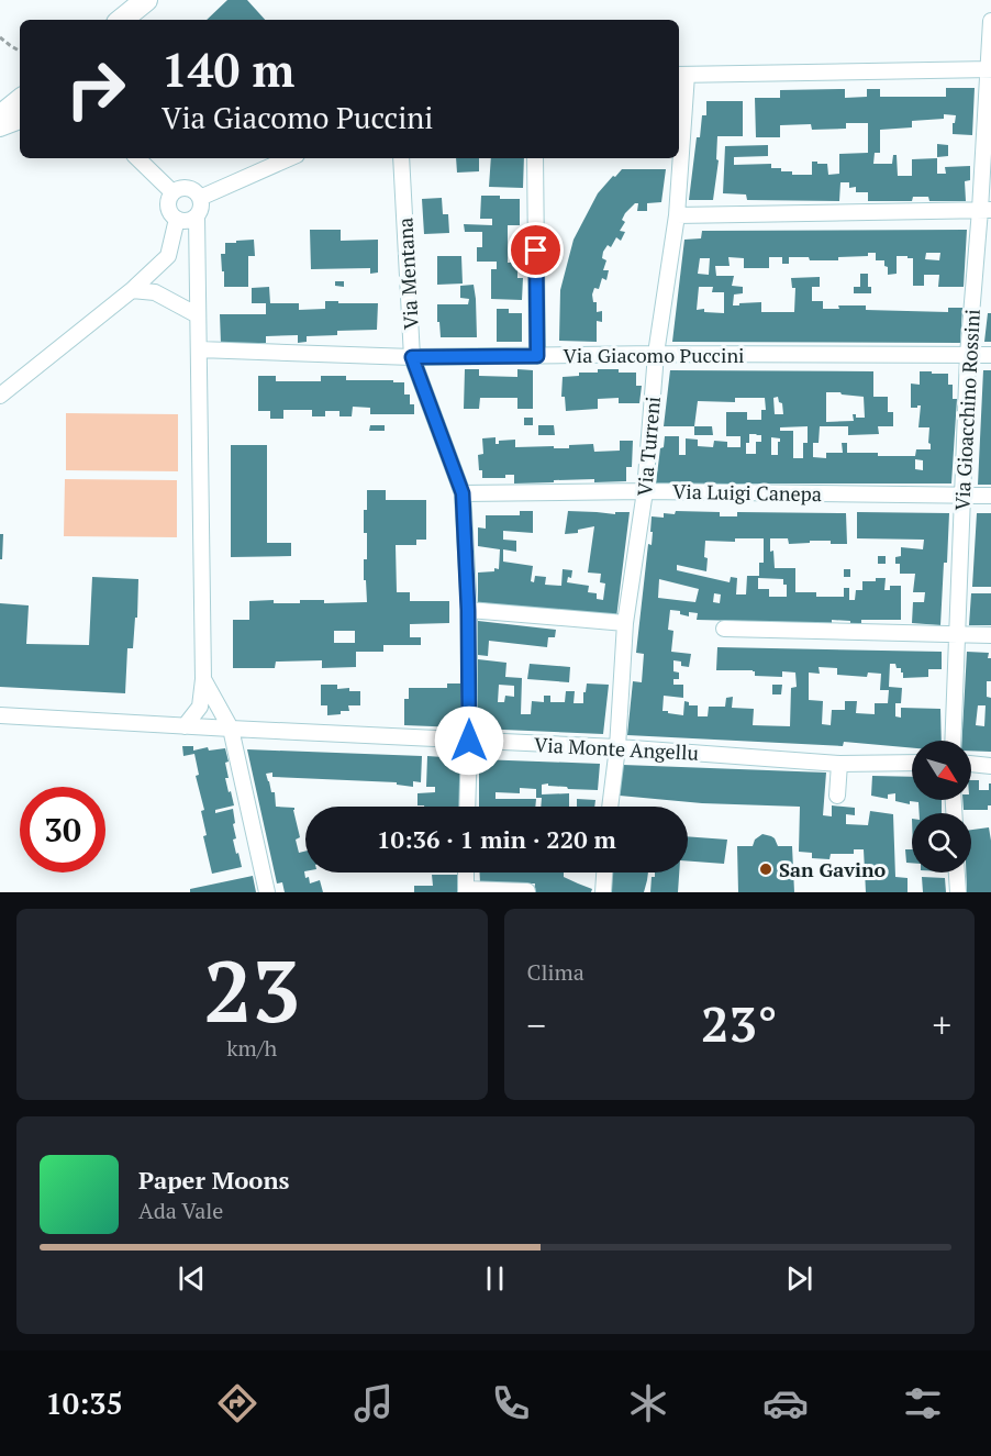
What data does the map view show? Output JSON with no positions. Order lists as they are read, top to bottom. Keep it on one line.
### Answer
{"streets":{"street":["Via Mentana","Via Giacomo Puccini","Via Gioacchino Rossini","Via Turreni","Via Luigi Canepa","Via Monte Angellu"]},"crossings":[["Via Mentana","Via Giacomo Puccini"],["Via Mentana","Via Luigi Canepa"],["Via Mentana","Via Monte Angellu"],["Via Giacomo Puccini","Via Gioacchino Rossini"],["Via Giacomo Puccini","Via Turreni"],["Via Gioacchino Rossini","Via Luigi Canepa"],["Via Turreni","Via Luigi Canepa"],["Via Turreni","Via Monte Angellu"]],"places":["San Gavino"],"north":"bottom right","page":{"turn":["140 m","Via Giacomo Puccini"],"limit":"30","trip":"10:36 · 1 min · 220 m","tile":[["23","km/h"],"Clima"],"heat":["−","23°","+"],"song":["Paper Moons","Ada Vale"],"tabs":"10:35"}}
